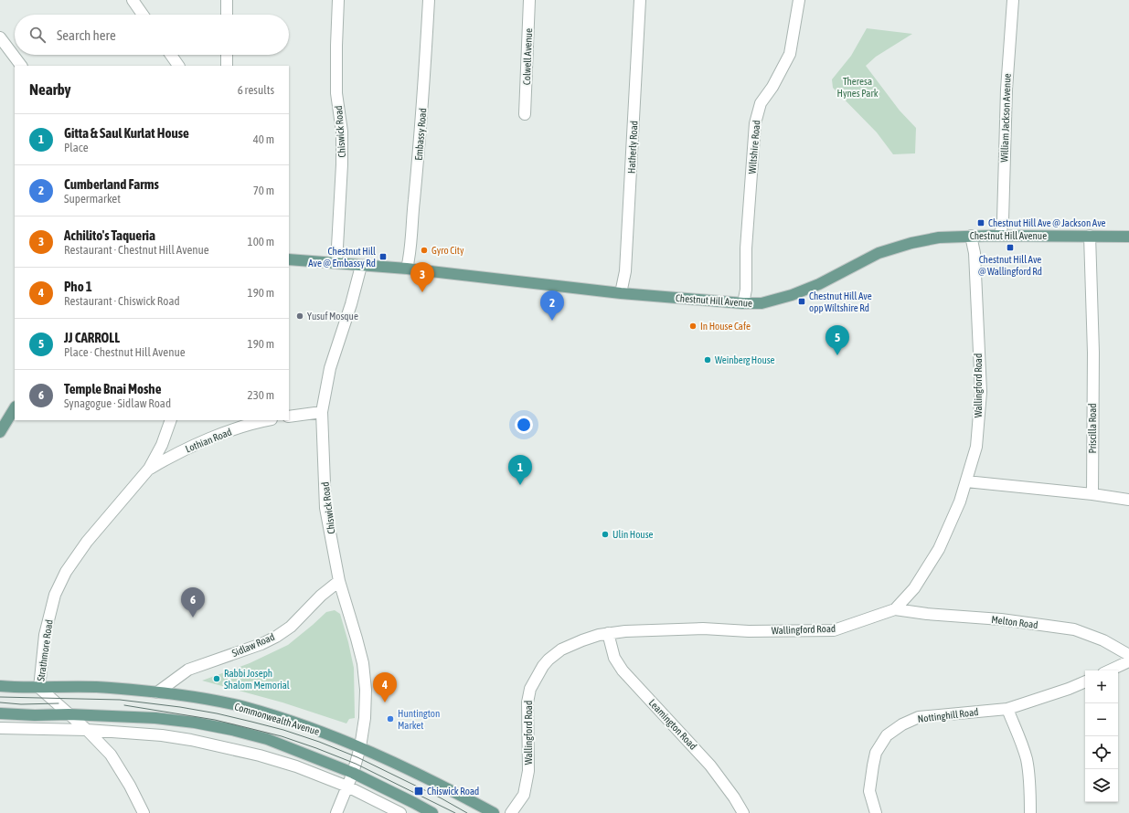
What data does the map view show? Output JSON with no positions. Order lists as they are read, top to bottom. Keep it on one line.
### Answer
{"streets":{"main road":["Chestnut Hill Avenue","Commonwealth Avenue"],"street":["Colwell Avenue","William Jackson Avenue","Chiswick Road","Embassy Road","Hatherly Road","Wiltshire Road","Wallingford Road","Priscilla Road","Lothian Road","Melton Road","Sidlaw Road","Strathmore Road","Nottinghill Road","Leamington Road"]},"crossings":[["William Jackson Avenue","Chestnut Hill Avenue"],["Chiswick Road","Chestnut Hill Avenue"],["Chiswick Road","Sidlaw Road"],["Chiswick Road","Commonwealth Avenue"],["Embassy Road","Chestnut Hill Avenue"],["Hatherly Road","Chestnut Hill Avenue"],["Wiltshire Road","Chestnut Hill Avenue"],["Chestnut Hill Avenue","Wallingford Road"],["Chestnut Hill Avenue","Priscilla Road"],["Wallingford Road","Melton Road"],["Wallingford Road","Leamington Road"],["Lothian Road","Strathmore Road"],["Sidlaw Road","Commonwealth Avenue"],["Strathmore Road","Commonwealth Avenue"]],"parks":["Theresa Hynes Park"],"places":{"transit":["Chestnut Hill Ave @ Jackson Ave","Chestnut Hill Ave @ Wallingford Rd","Chestnut Hill Ave @ Embassy Rd","Chestnut Hill Ave opp Wiltshire Rd","Chiswick Road"],"other":["Gyro City","Yusuf Mosque","In House Cafe","Weinberg House","Ulin House","Rabbi Joseph Shalom Memorial","Huntington Market"]},"page":{"search":"Search here","heading":["Nearby","6 results"],"list":[{"mark":"1","name":"Gitta & Saul Kurlat House","note":"Place","value":"40 m"},{"mark":"2","name":"Cumberland Farms","note":"Supermarket","value":"70 m"},{"mark":"3","name":"Achilito's Taqueria","note":"Restaurant · Chestnut Hill Avenue","value":"100 m"},{"mark":"4","name":"Pho 1","note":"Restaurant · Chiswick Road","value":"190 m"},{"mark":"5","name":"JJ CARROLL","note":"Place · Chestnut Hill Avenue","value":"190 m"},{"mark":"6","name":"Temple Bnai Moshe","note":"Synagogue · Sidlaw Road","value":"230 m"}],"pins":["3","2","5","1","6","4"],"map_buttons":["+","−"]}}
